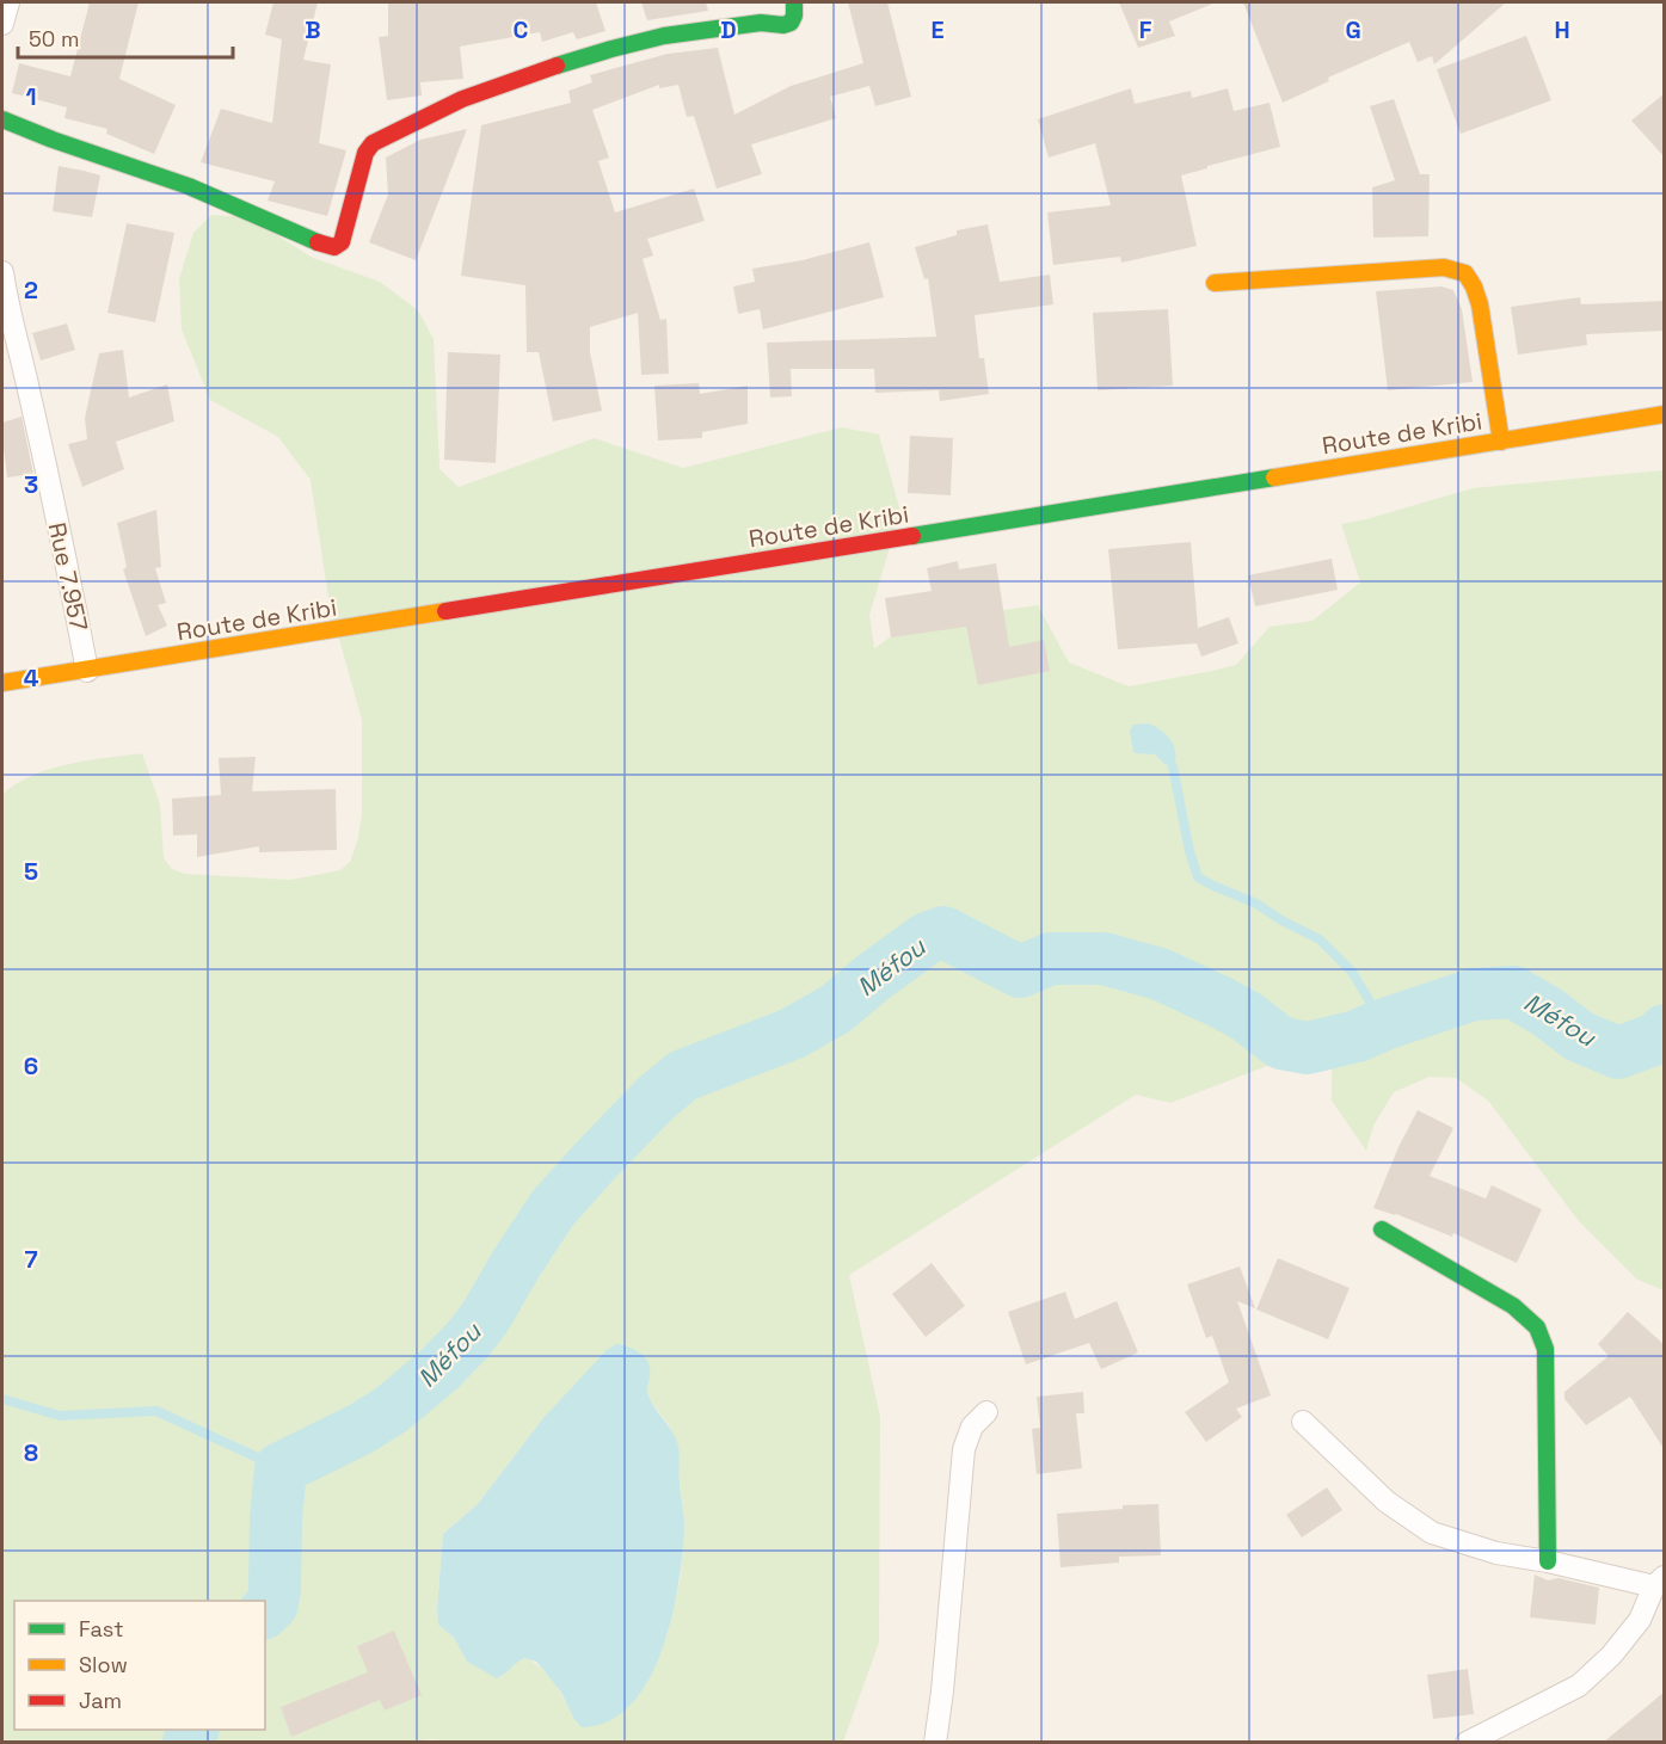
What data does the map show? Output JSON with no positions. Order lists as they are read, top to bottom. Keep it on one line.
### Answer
{"streets":{"street":["Route de Kribi","Rue 7.957"]},"crossings":[["Route de Kribi","Rue 7.957"]],"water":["Méfou"],"legend":["Fast","Slow","Jam"],"scale_bar":"50 m","grid":{"columns":["B","C","D","E","F","G","H"],"rows":["1","2","3","4","5","6","7","8"]}}
